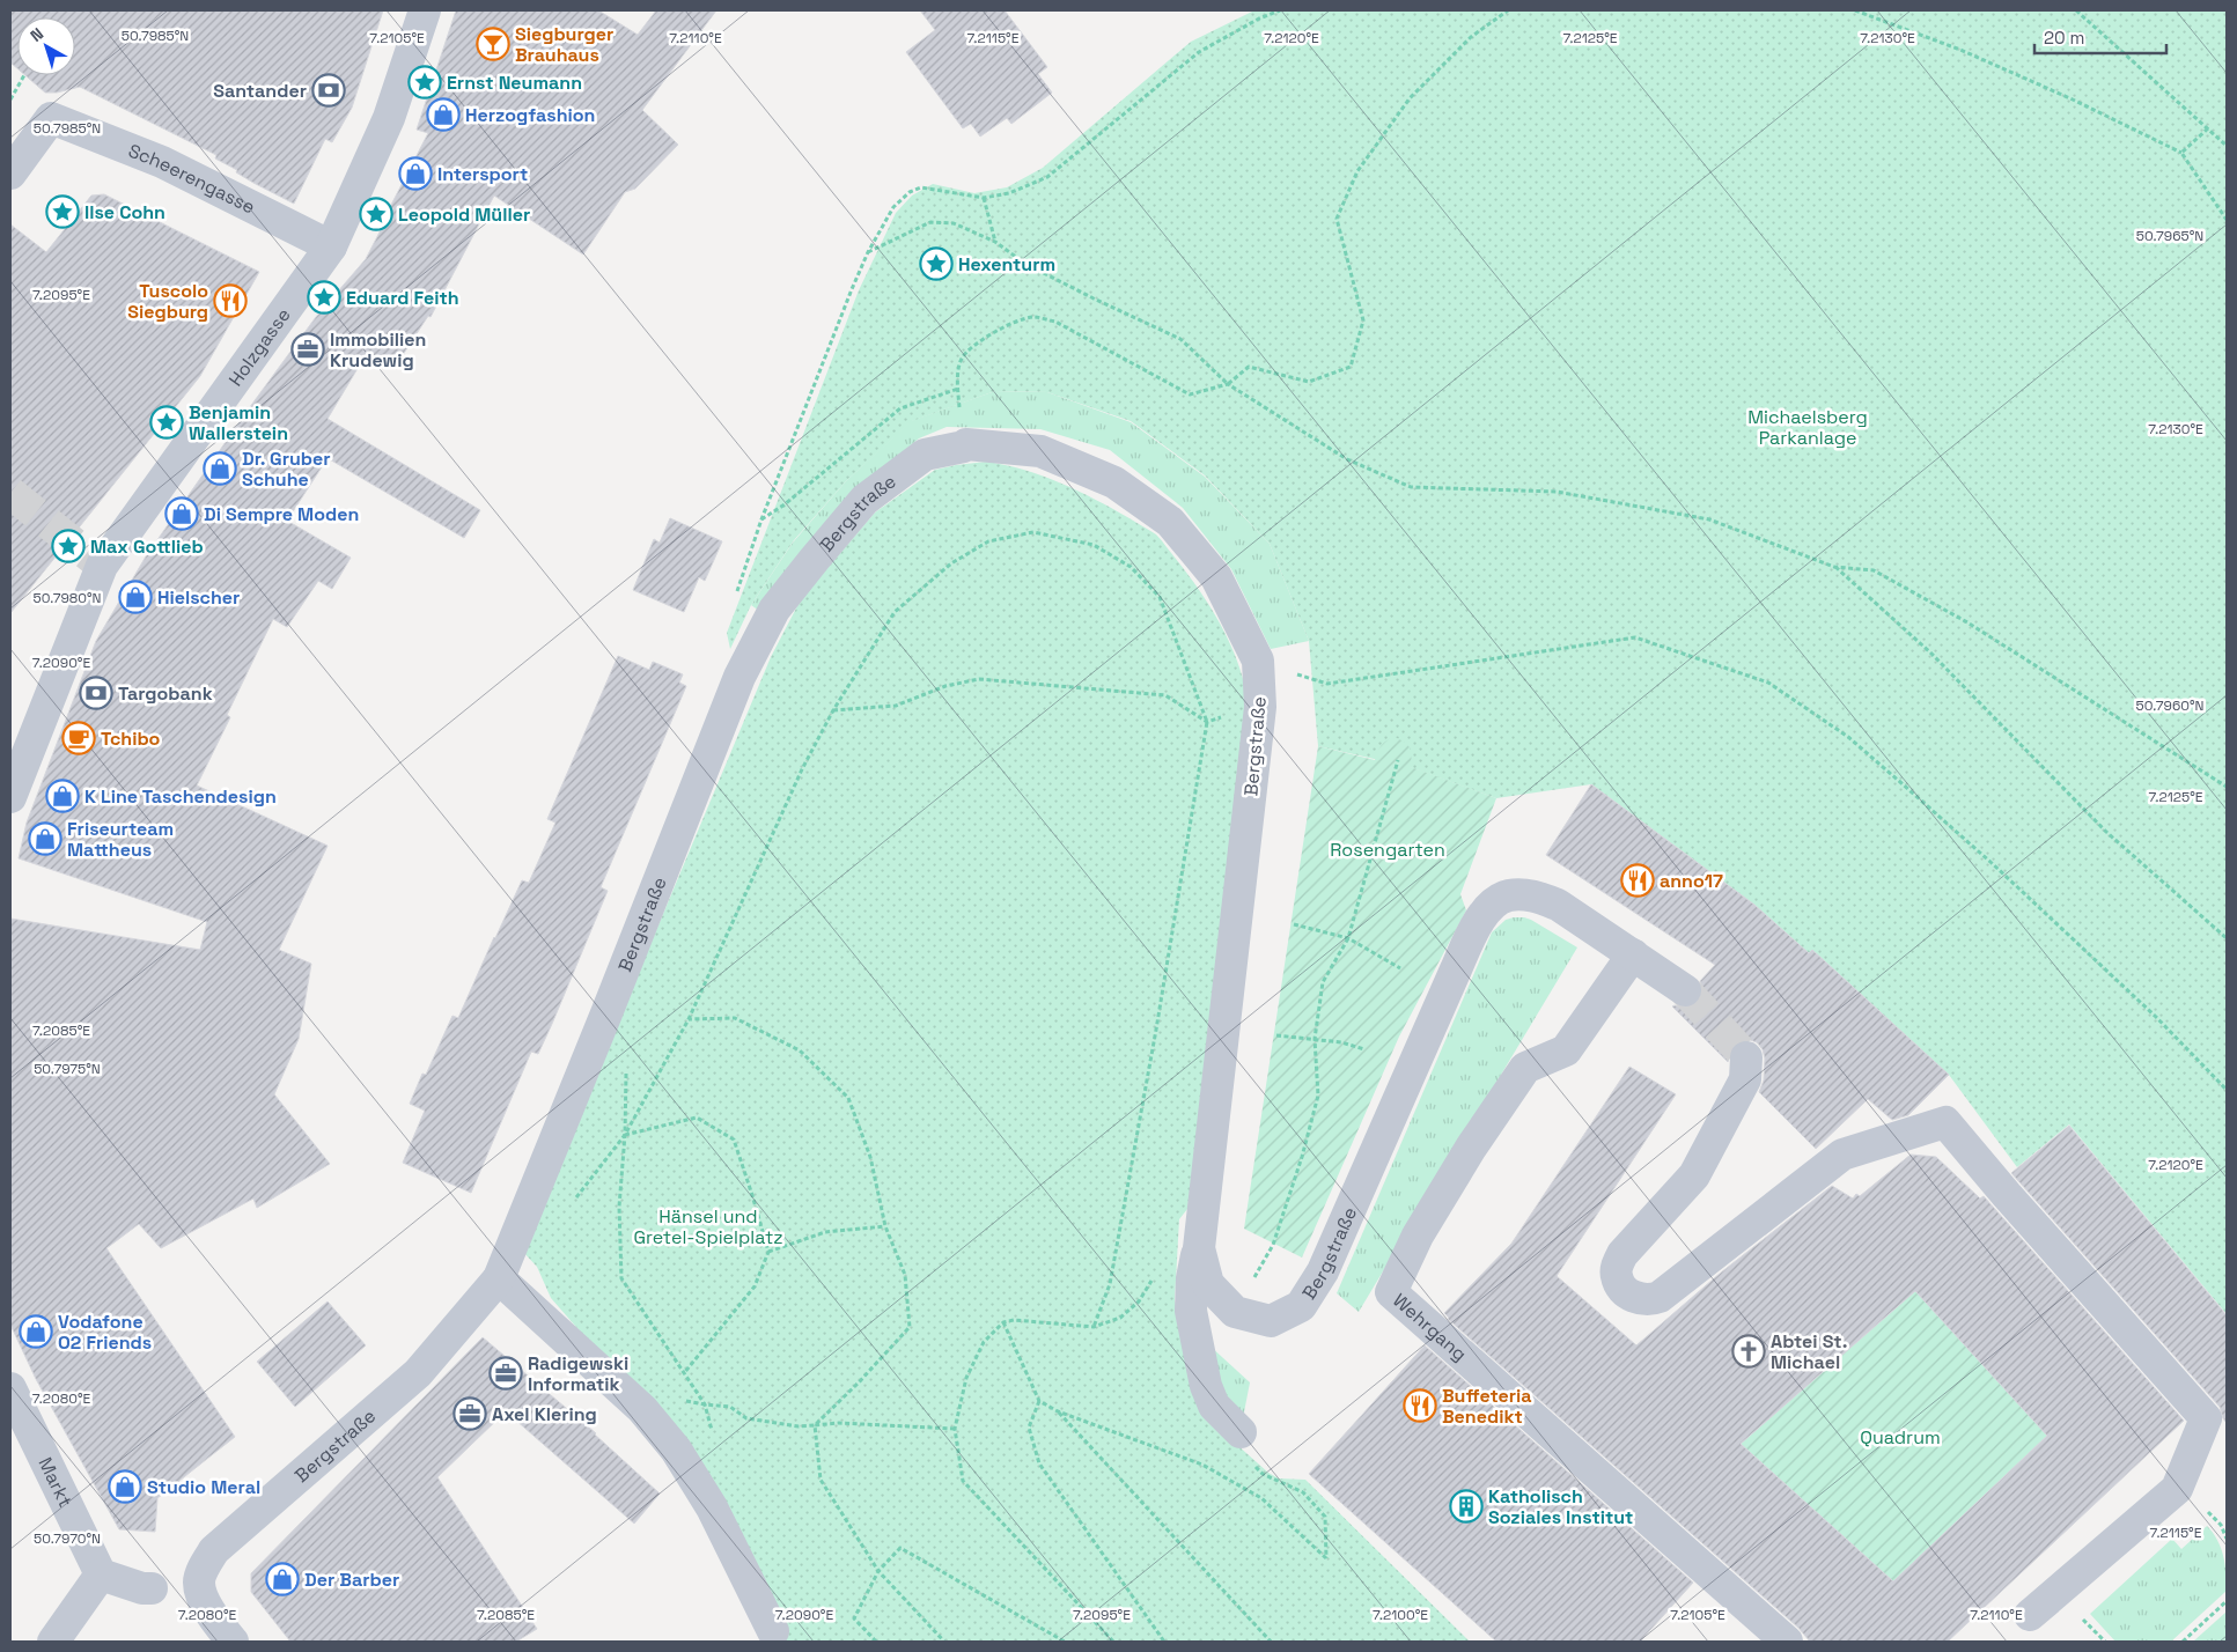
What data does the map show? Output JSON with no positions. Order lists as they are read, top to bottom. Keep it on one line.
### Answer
{"streets":{"street":["Scheerengasse","Holzgasse","Bergstraße","Wehrgang","Markt"]},"crossings":[["Scheerengasse","Holzgasse"],["Bergstraße","Wehrgang"]],"parks":["Michaelsberg Parkanlage","Rosengarten","Hänsel und Gretel-Spielplatz","Quadrum"],"places":{"bar":["Siegburger Brauhaus"],"place":["Ernst Neumann","Ilse Cohn","Leopold Müller","Hexenturm","Eduard Feith","Benjamin Wallerstein","Max Gottlieb"],"bank":["Santander","Targobank"],"shop":["Herzogfashion","Intersport","Dr. Gruber Schuhe","Di Sempre Moden","Hielscher","K Line Taschendesign","Friseurteam Mattheus","Vodafone O2 Friends","Studio Meral","Der Barber"],"restaurant":["Tuscolo Siegburg","anno17","Buffeteria Benedikt"],"office":["Immobilien Krudewig","Radigewski Informatik","Axel Klering"],"cafe":["Tchibo"],"church":["Abtei St. Michael"],"building":["Katholisch Soziales Institut"]},"scale_bar":"20 m","north":"top left","coordinates":["50.7985°N","7.2105°E","7.2110°E","7.2115°E","7.2120°E","7.2125°E","7.2130°E","50.7965°N","7.2095°E","50.7980°N","7.2090°E","50.7960°N","7.2085°E","50.7975°N","7.2080°E","50.7970°N","7.2100°E"]}
